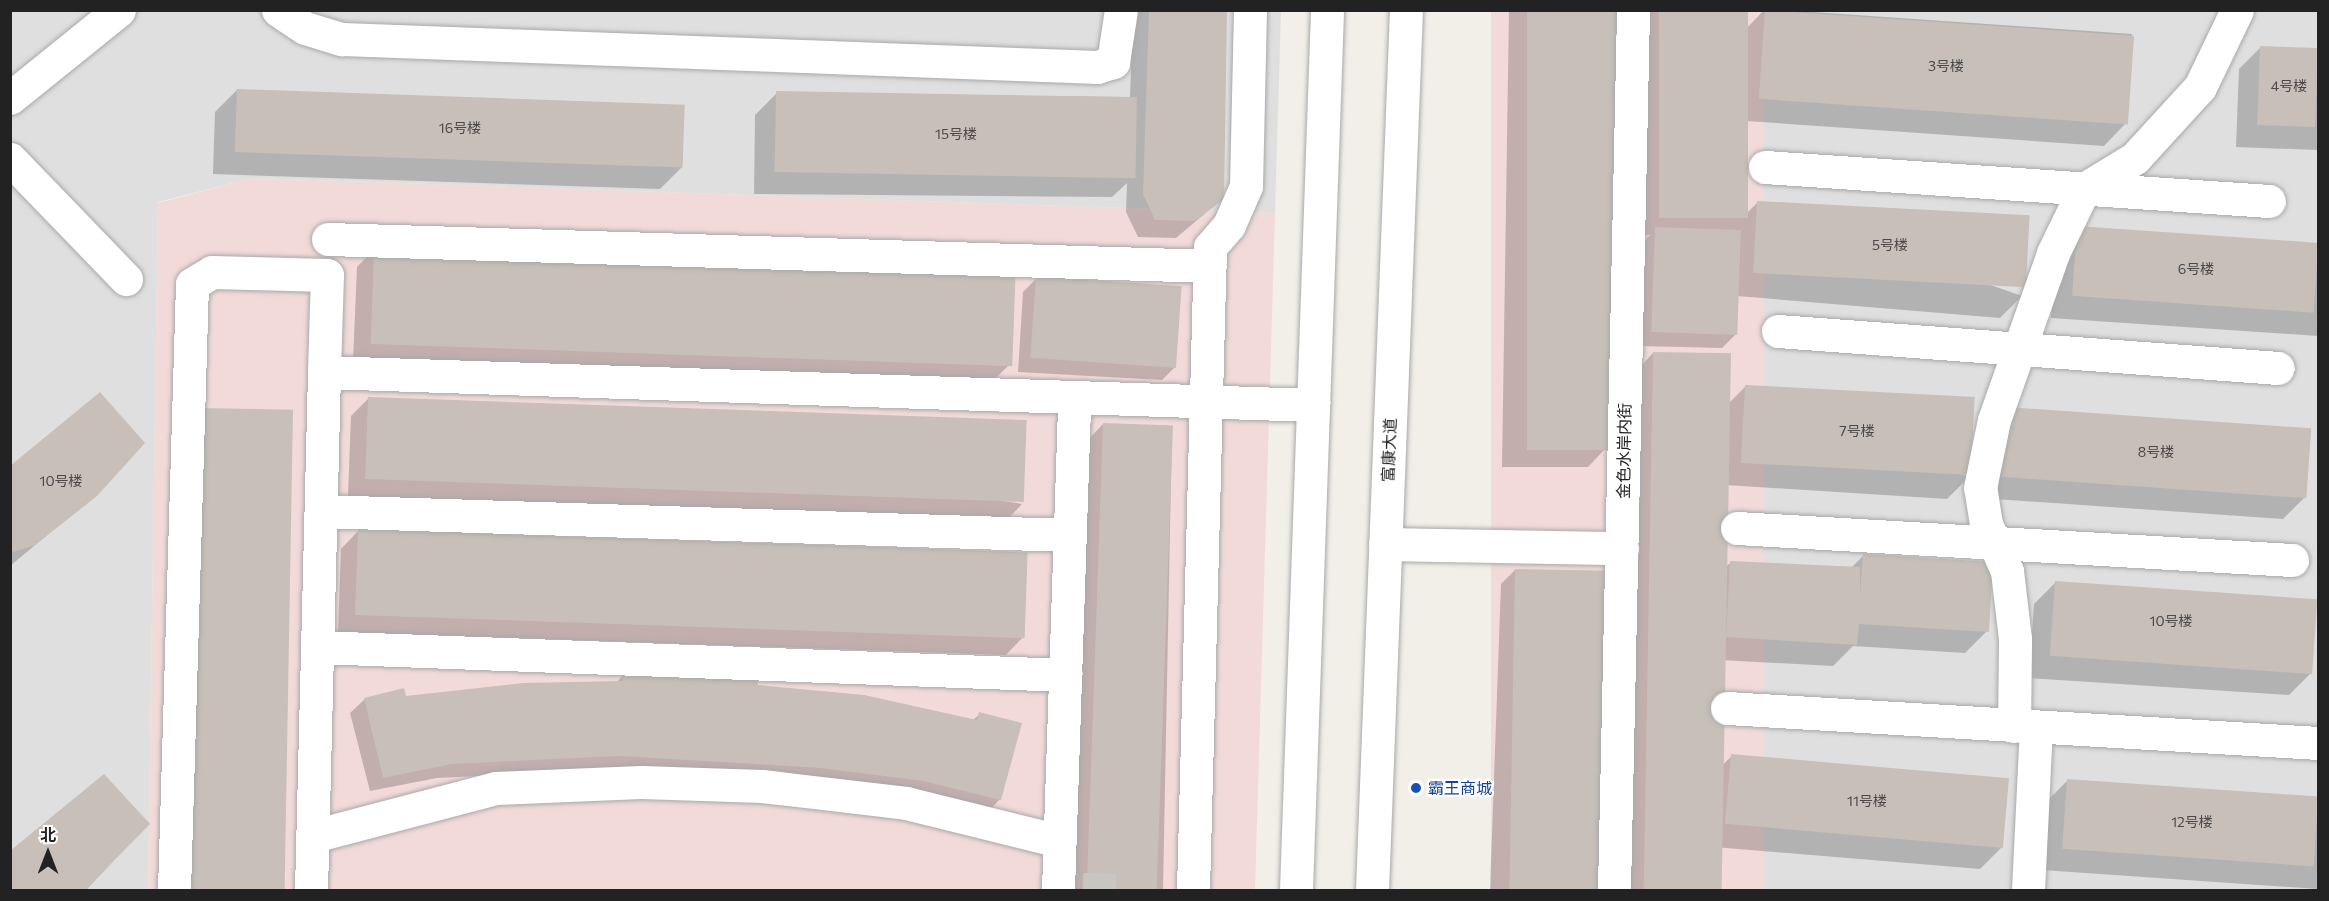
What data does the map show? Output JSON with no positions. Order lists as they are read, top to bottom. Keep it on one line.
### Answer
{"streets":{"street":["富康大道","金色水岸内街"]},"places":["霸王商城"],"house_numbers":["3号楼","4号楼","16号楼","15号楼","5号楼","6号楼","7号楼","8号楼","10号楼","10号楼","11号楼","12号楼"],"north":"top"}
